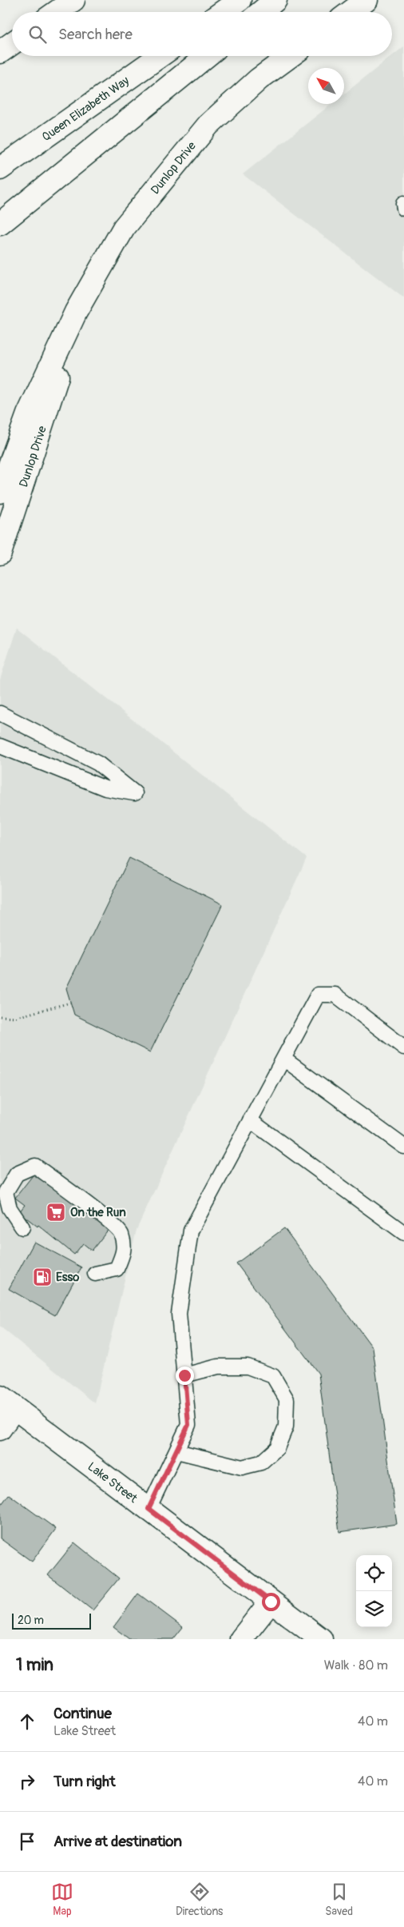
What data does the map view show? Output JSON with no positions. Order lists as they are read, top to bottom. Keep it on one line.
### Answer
{"streets":{"main road":["Queen Elizabeth Way","Dunlop Drive","Lake Street"]},"places":{"supermarket":["On the Run"],"fuel station":["Esso"]},"scale_bar":"20 m","north":"top left","page":{"search":"Search here","scale":"20 m","heading":["1 min","Walk · 80 m"],"list":[["Continue","Lake Street","40 m"],["Turn right","40 m"],"Arrive at destination"],"nav":["Map","Directions","Saved"]}}
